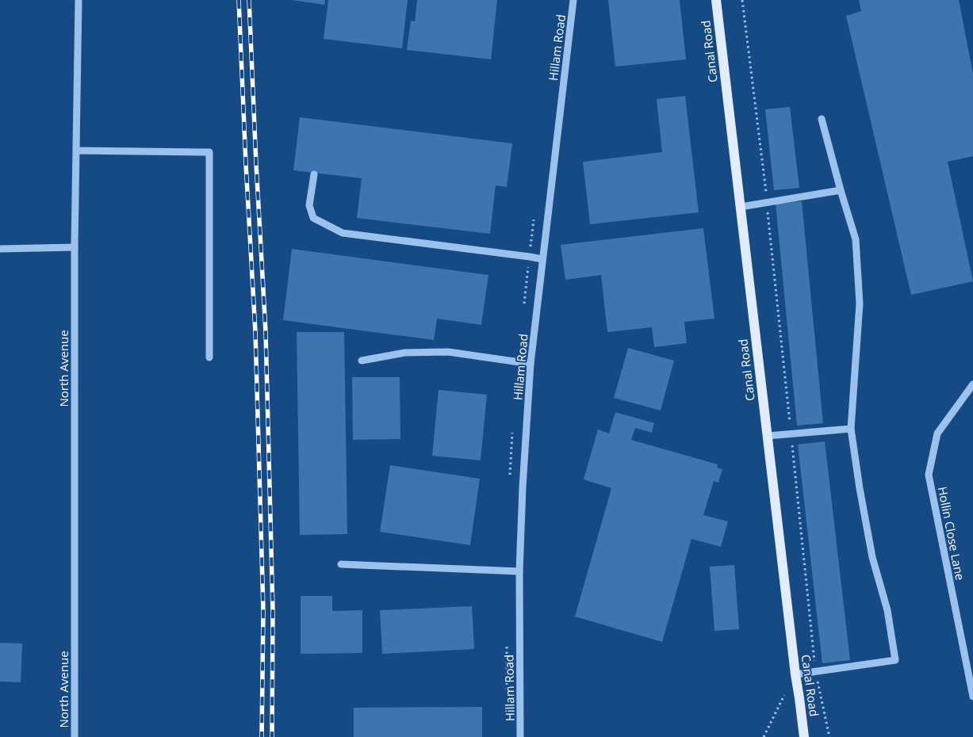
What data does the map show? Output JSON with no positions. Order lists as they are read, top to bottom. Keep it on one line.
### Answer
{"streets":{"main road":["Canal Road"],"street":["Hillam Road","North Avenue","Hollin Close Lane"]}}
